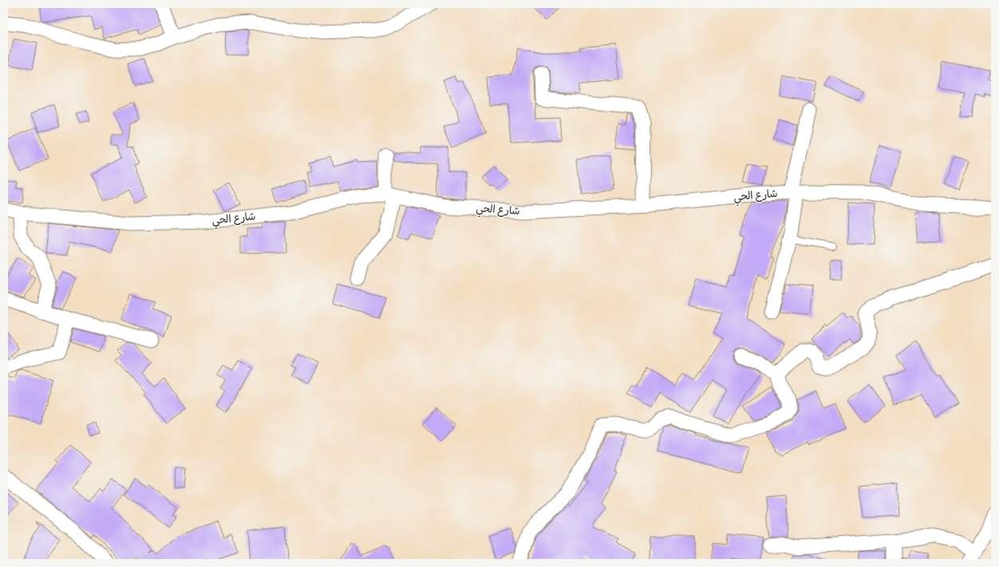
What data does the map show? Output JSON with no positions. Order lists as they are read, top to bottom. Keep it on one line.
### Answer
{"streets":{"street":["شارع الحي"]}}
